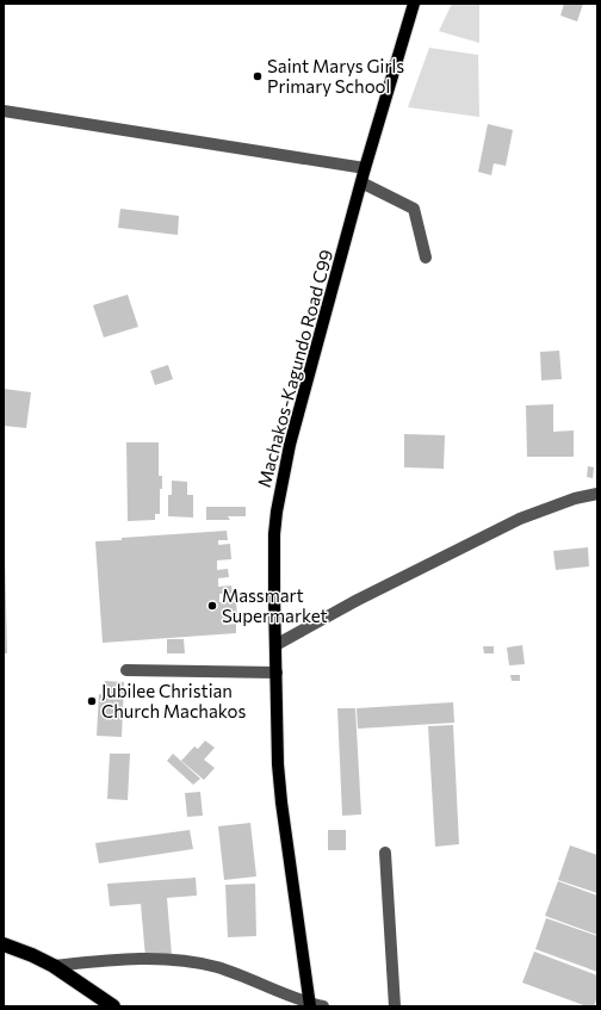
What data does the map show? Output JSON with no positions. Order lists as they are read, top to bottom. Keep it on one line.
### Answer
{"streets":{"main road":["Machakos-Kagundo Road C99"]},"places":["Saint Marys Girls Primary School","Massmart Supermarket","Jubilee Christian Church Machakos"]}
